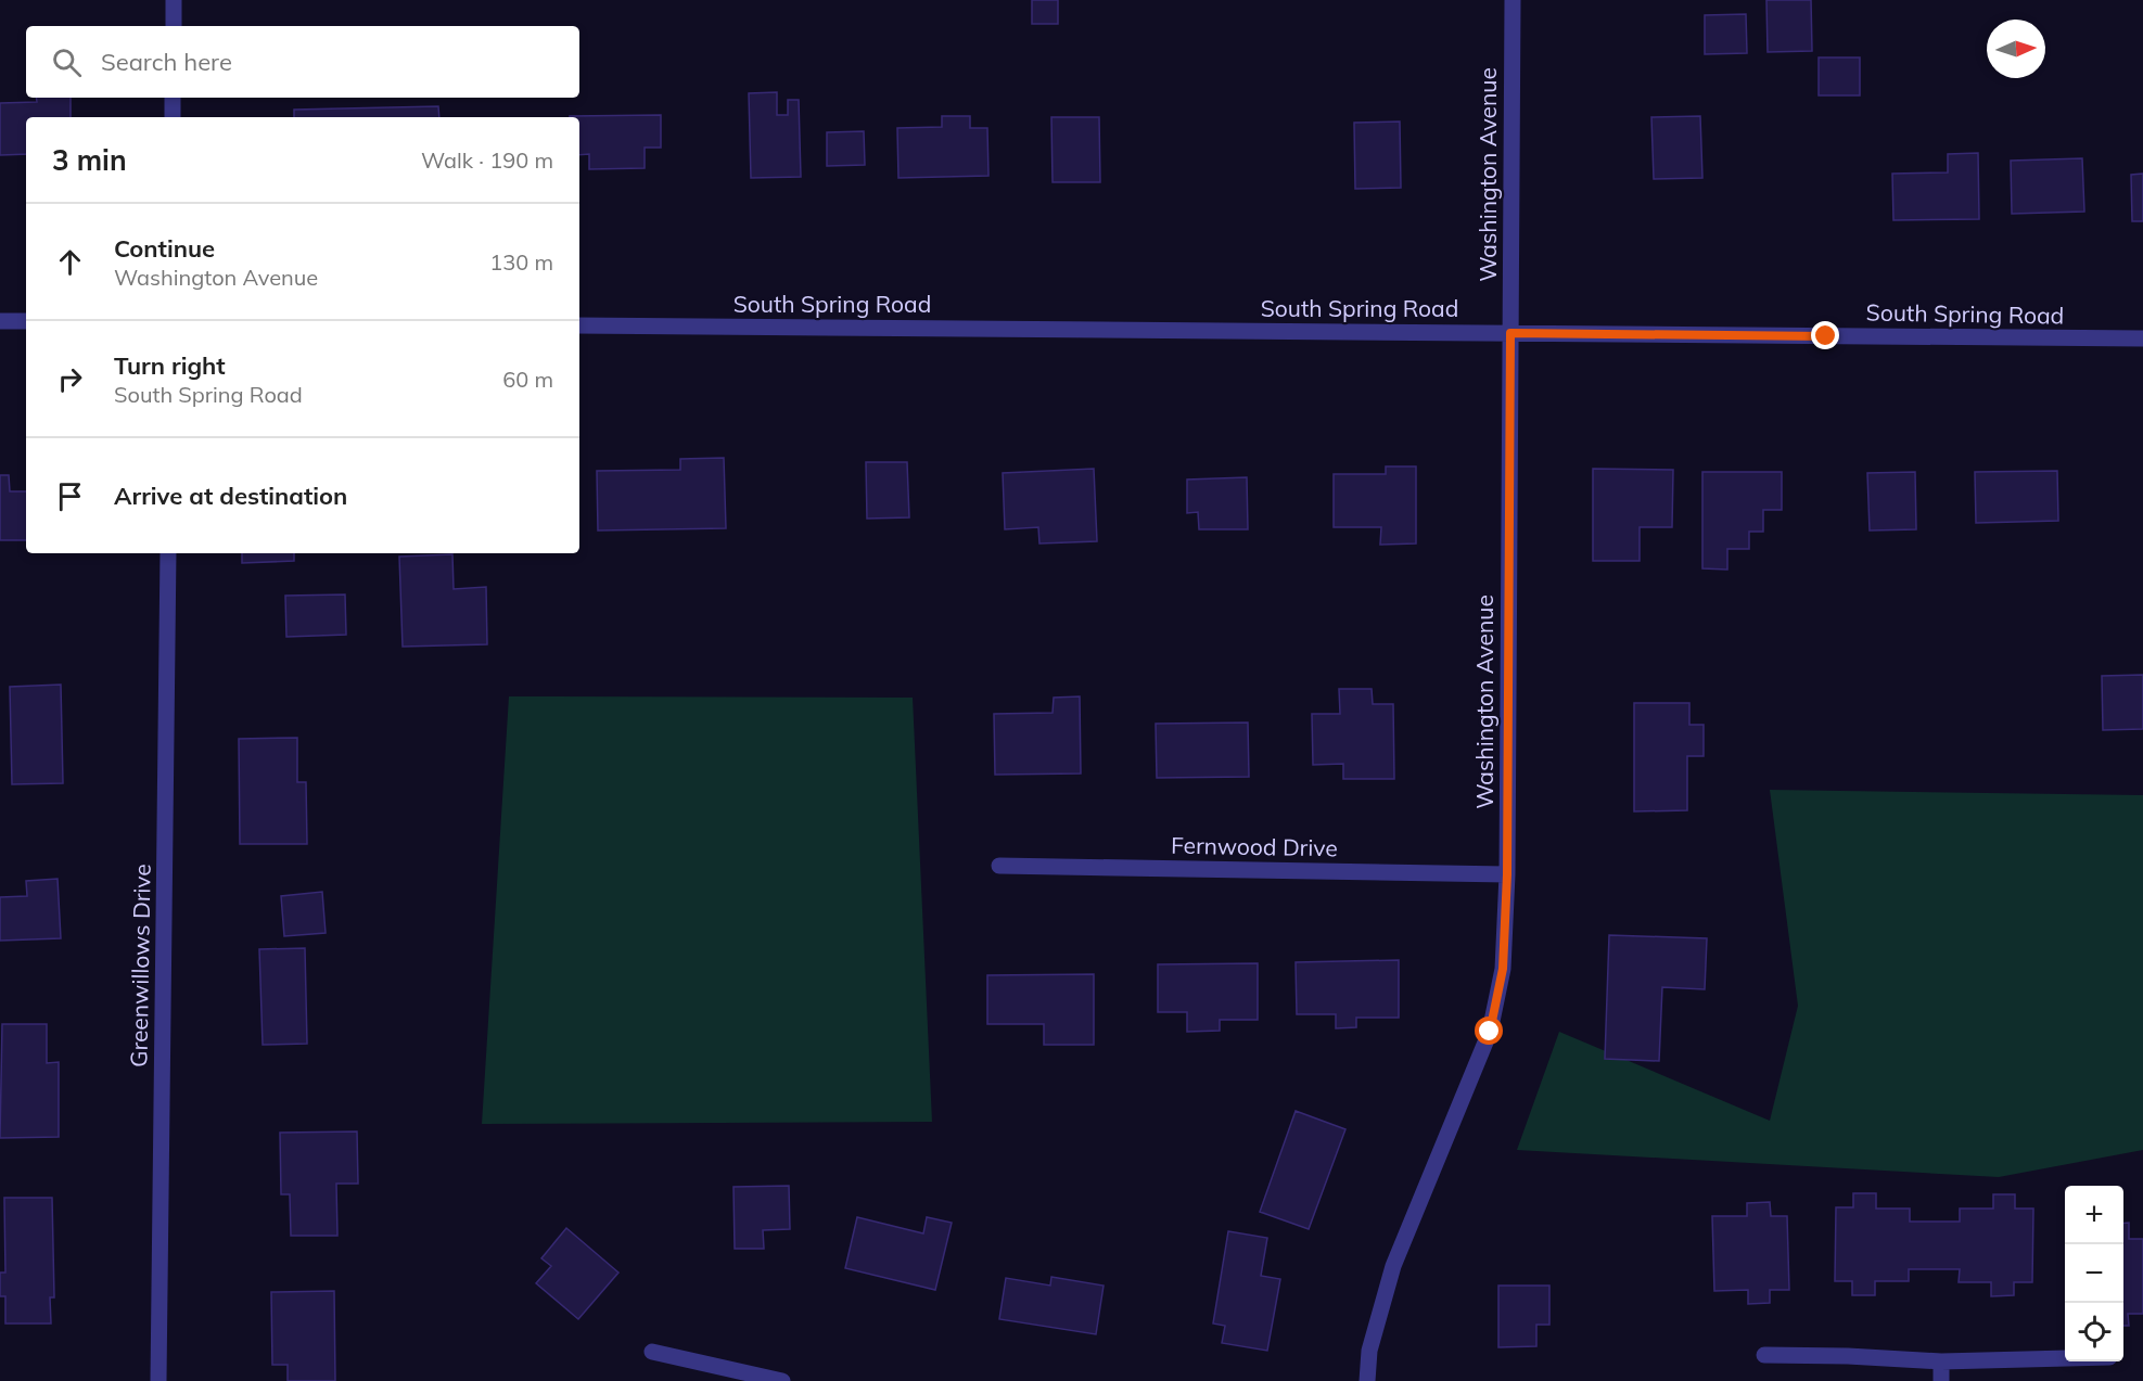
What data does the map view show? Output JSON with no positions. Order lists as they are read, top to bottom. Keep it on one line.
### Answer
{"streets":{"street":["Washington Avenue","South Spring Road","Fernwood Drive","Greenwillows Drive"]},"crossings":[["Washington Avenue","South Spring Road"],["Washington Avenue","Fernwood Drive"]],"north":"right","page":{"search":"Search here","heading":["3 min","Walk · 190 m"],"list":[["Continue","Washington Avenue","130 m"],["Turn right","South Spring Road","60 m"],"Arrive at destination"],"map_buttons":["+","−"]}}
